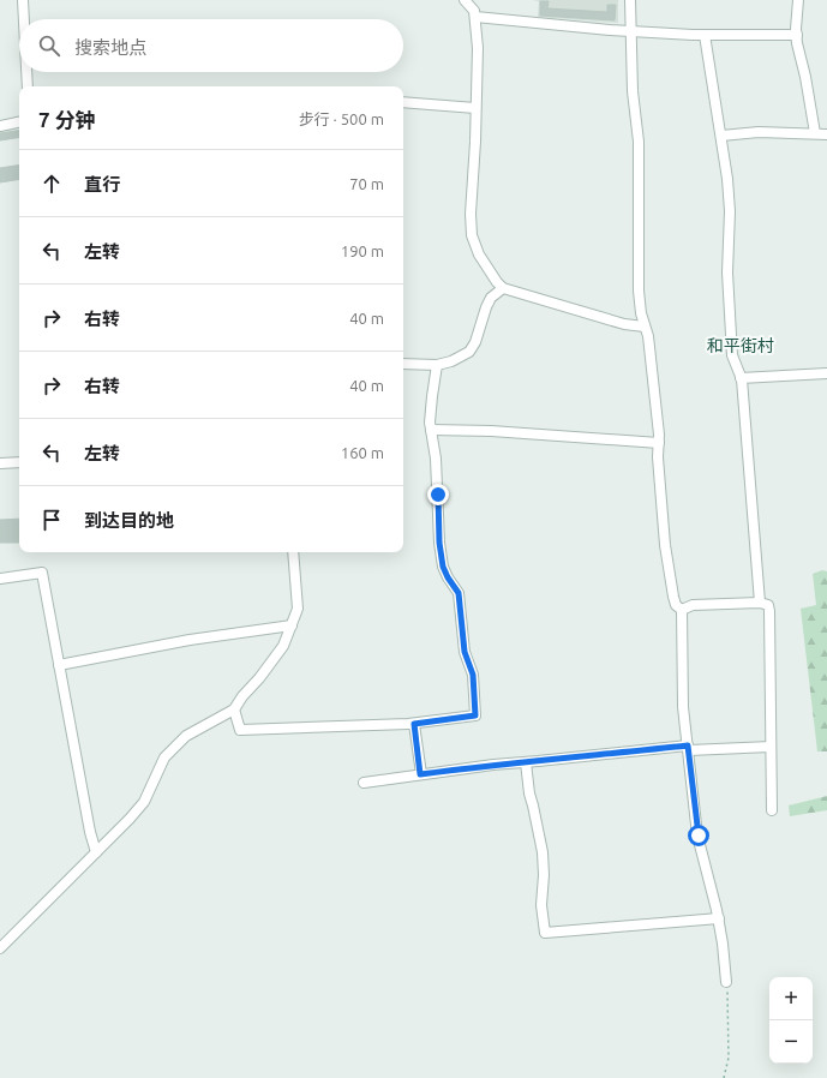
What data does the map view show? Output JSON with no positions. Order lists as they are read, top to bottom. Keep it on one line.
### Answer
{"districts":["和平街村"],"page":{"search":"搜索地点","heading":["7 分钟","步行 · 500 m"],"list":[["直行","70 m"],["左转","190 m"],["右转","40 m"],["右转","40 m"],["左转","160 m"],"到达目的地"],"map_buttons":["+","−"]}}
